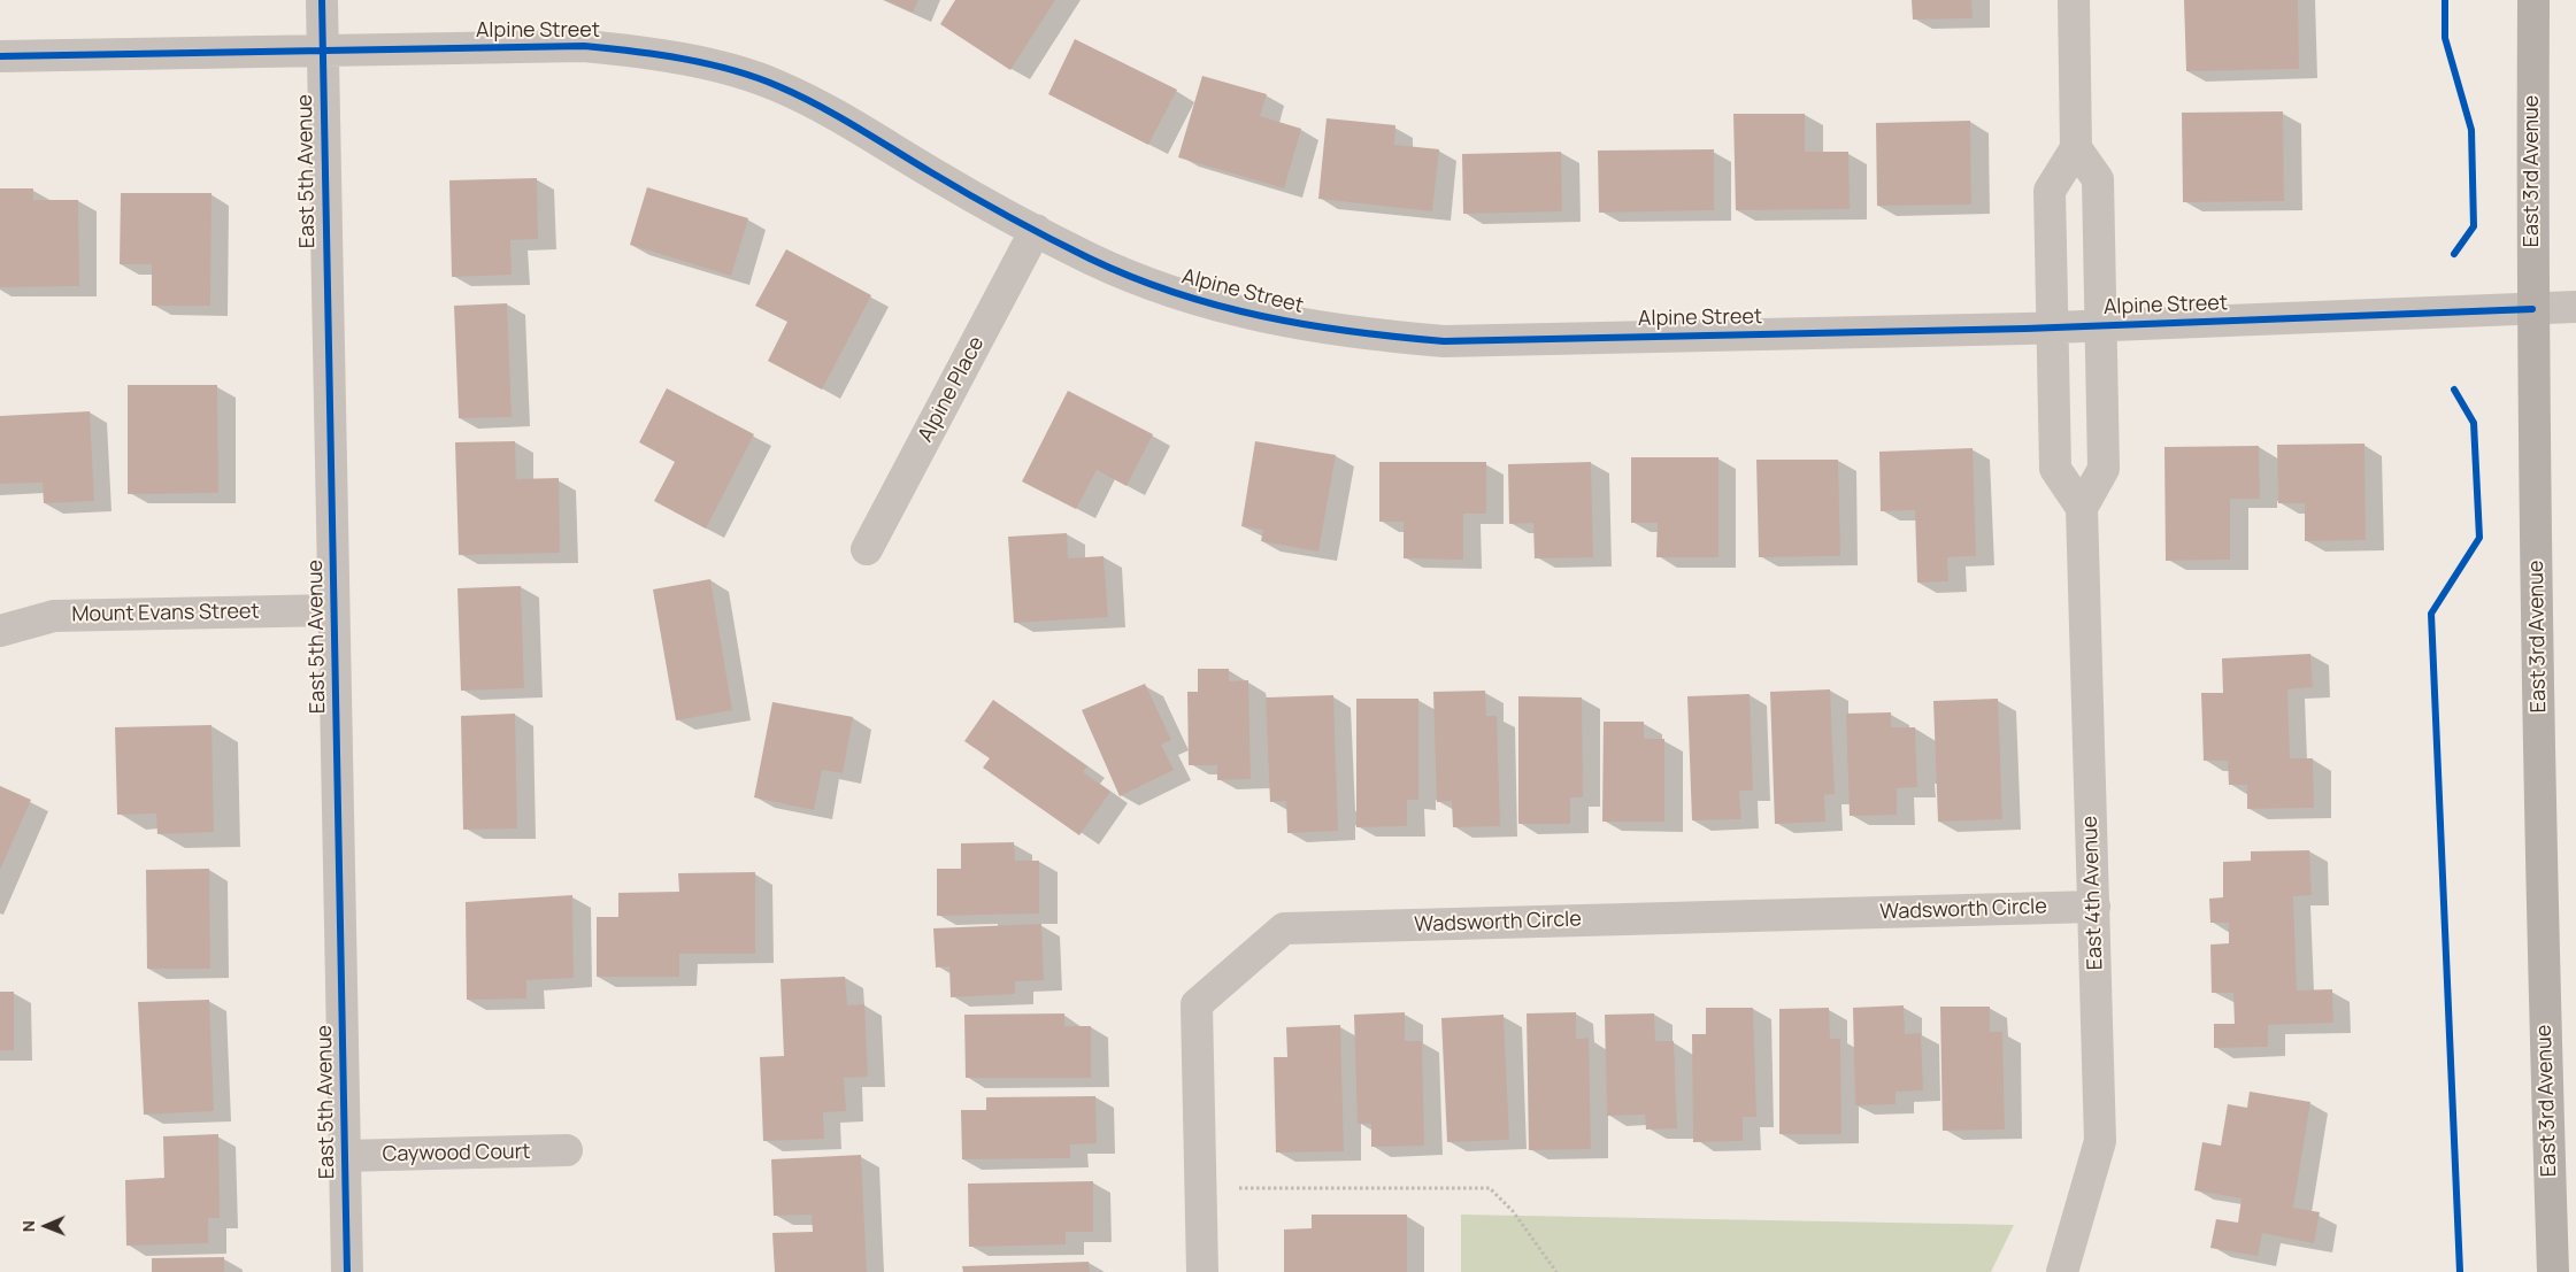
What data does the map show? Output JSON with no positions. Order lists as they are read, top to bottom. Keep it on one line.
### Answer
{"streets":{"main road":["East 3rd Avenue"],"street":["Alpine Street","East 5th Avenue","Alpine Place","Mount Evans Street","East 4th Avenue","Wadsworth Circle","Caywood Court"]},"crossings":[["Alpine Street","East 5th Avenue"],["Alpine Street","East 3rd Avenue"],["Alpine Street","Alpine Place"],["East 5th Avenue","Mount Evans Street"],["East 5th Avenue","Caywood Court"],["East 4th Avenue","Wadsworth Circle"]],"north":"left"}
